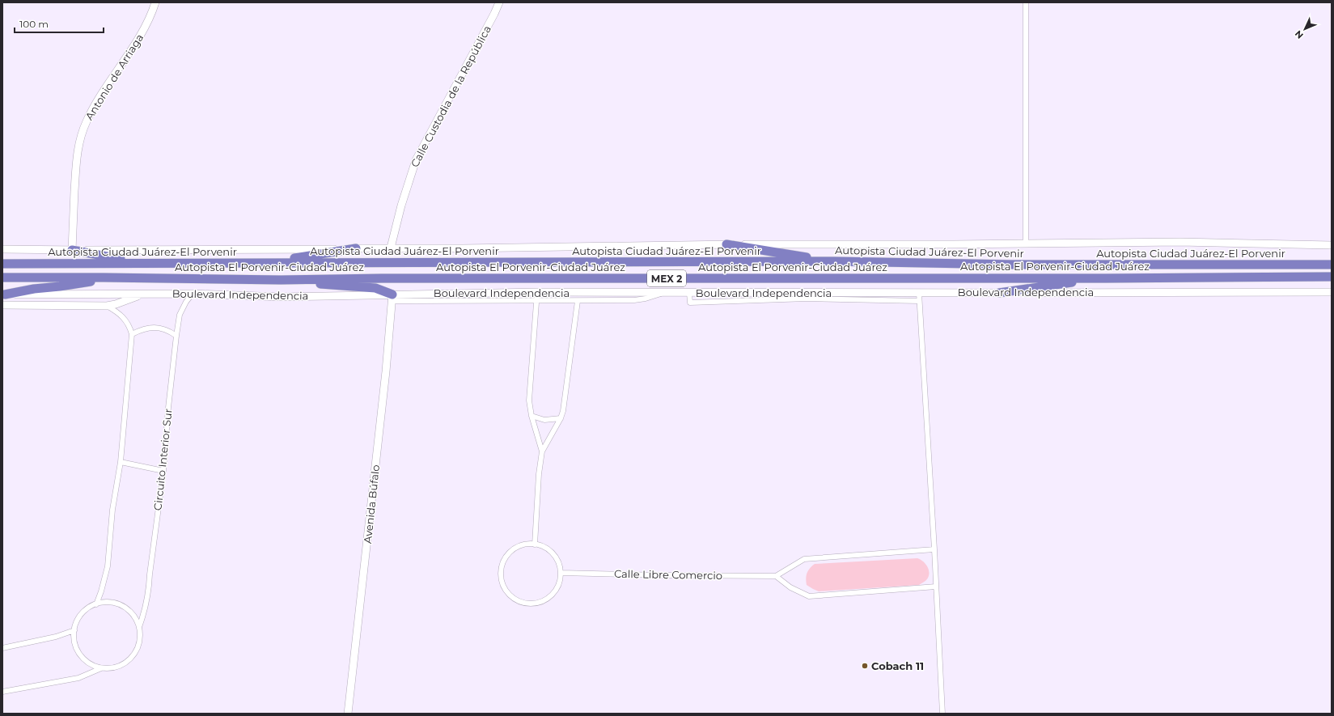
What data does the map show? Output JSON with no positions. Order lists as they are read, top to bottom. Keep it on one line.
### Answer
{"streets":{"highway":["Autopista Ciudad Juárez-El Porvenir","Autopista El Porvenir-Ciudad Juárez","MEX 2"],"main road":["Antonio de Arriaga","Calle Custodia de la República","Boulevard Independencia","Avenida Búfalo"],"street":["Circuito Interior Sur","Calle Libre Comercio"]},"crossings":[["Boulevard Independencia","Circuito Interior Sur"],["Boulevard Independencia","Avenida Búfalo"]],"places":["Cobach 11"],"scale_bar":"100 m","north":"bottom left"}
